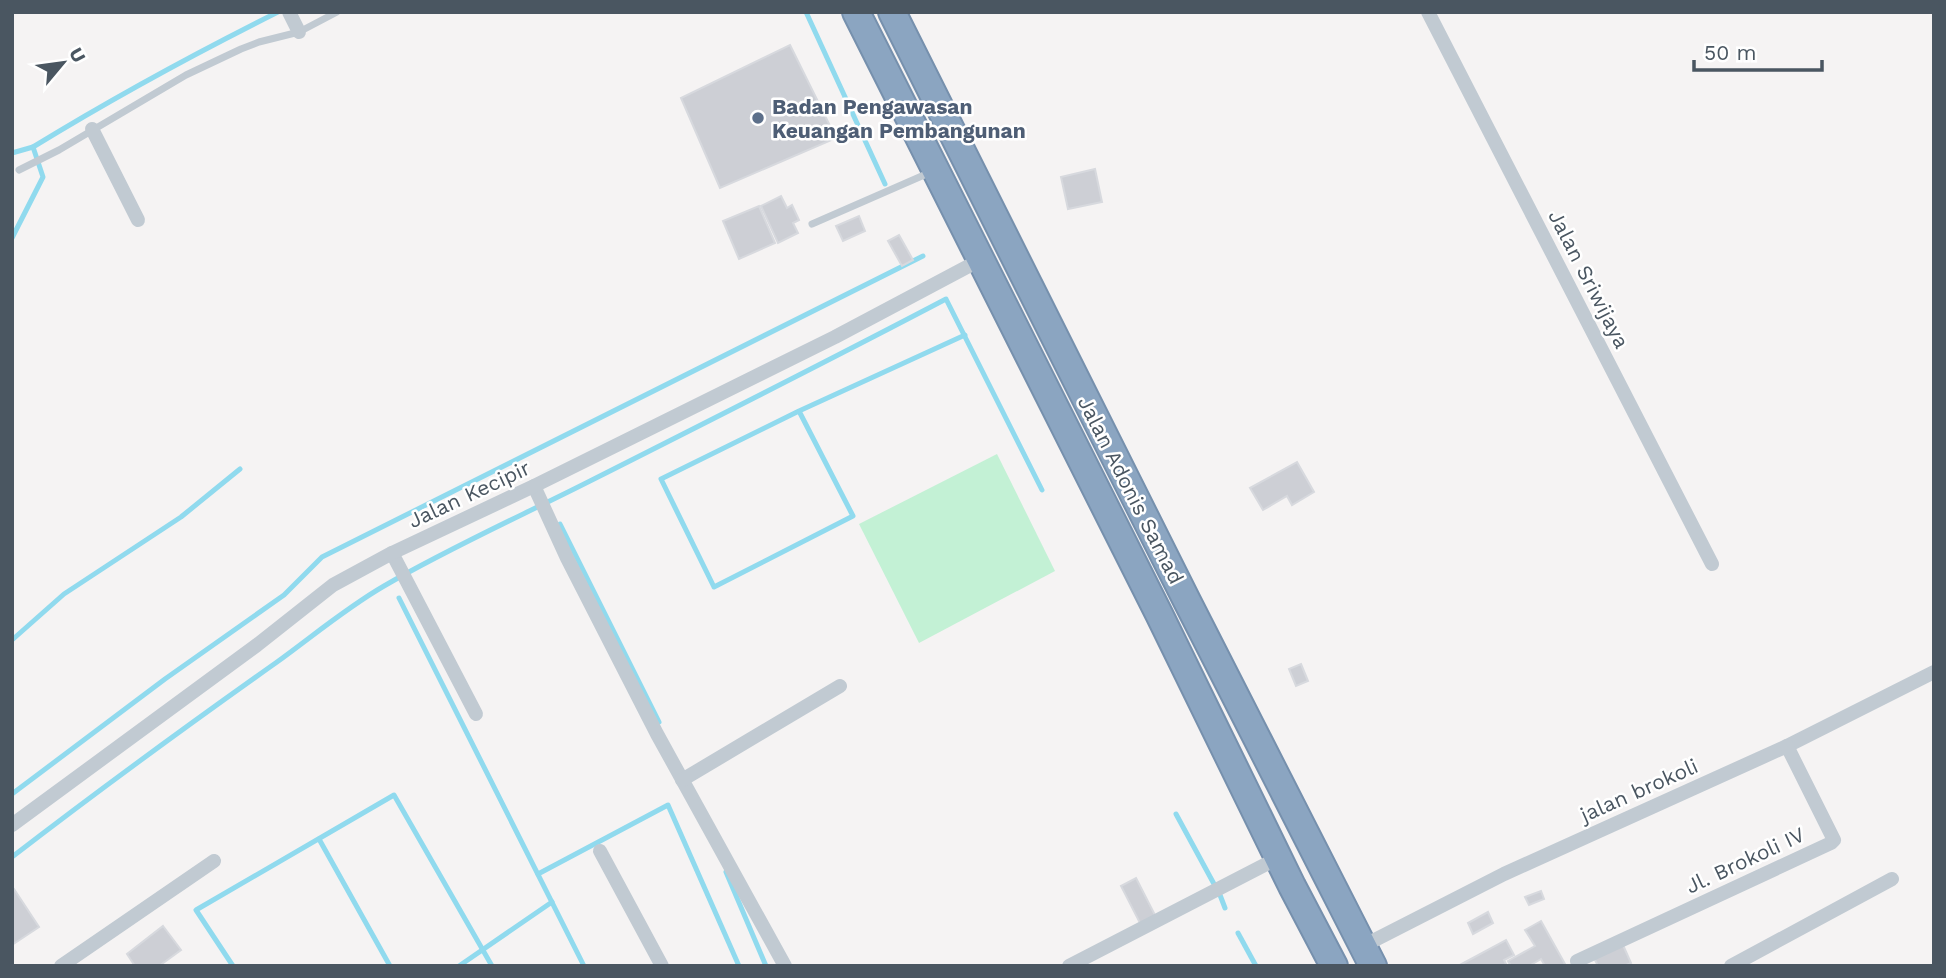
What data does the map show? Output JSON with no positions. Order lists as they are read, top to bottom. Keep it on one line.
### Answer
{"streets":{"highway":["Jalan Adonis Samad"],"street":["Jalan Sriwijaya","Jalan Kecipir","jalan brokoli","Jl. Brokoli IV"]},"crossings":[["Jalan Adonis Samad","jalan brokoli"],["jalan brokoli","Jl. Brokoli IV"]],"places":["Badan Pengawasan Keuangan Pembangunan"],"scale_bar":"50 m","north":"top right"}
